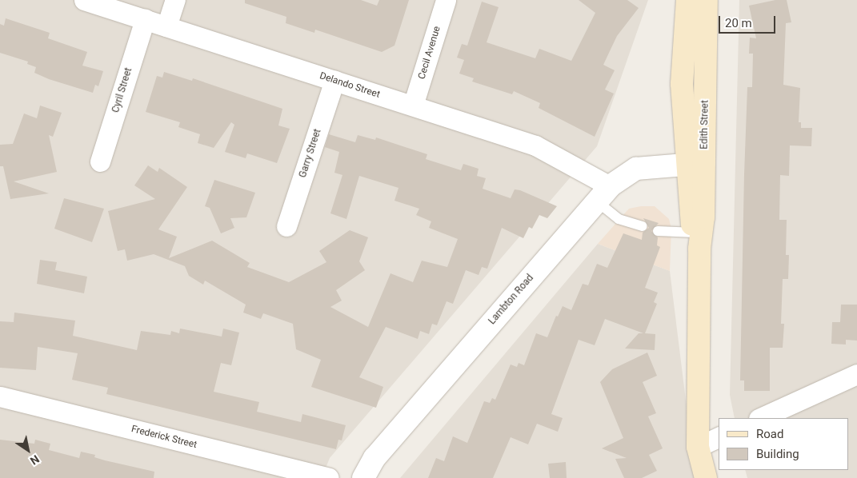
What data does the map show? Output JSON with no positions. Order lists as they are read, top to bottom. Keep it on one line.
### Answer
{"streets":{"main road":["Edith Street"],"street":["Cecil Avenue","Delando Street","Cyril Street","Garry Street","Lambton Road","Frederick Street"]},"crossings":[["Cecil Avenue","Delando Street"],["Delando Street","Cyril Street"],["Delando Street","Garry Street"],["Delando Street","Lambton Road"],["Edith Street","Lambton Road"]],"legend":["Road","Building"],"scale_bar":"20 m","north":"bottom right"}
